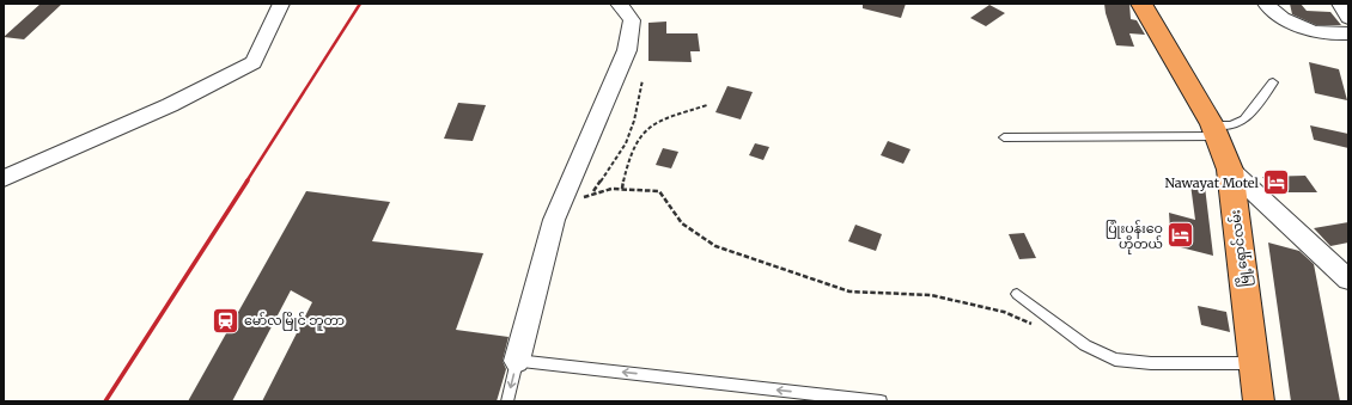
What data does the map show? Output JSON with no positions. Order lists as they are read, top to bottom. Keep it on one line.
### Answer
{"streets":{"highway":["မြို့ရှောင်လမ်း"]},"places":{"hotel":["Nawayat Motel","ပြုံးပန်းဝေ ဟိုတယ်"],"station":["မော်လမြိုင် ဘူတာ"]}}
